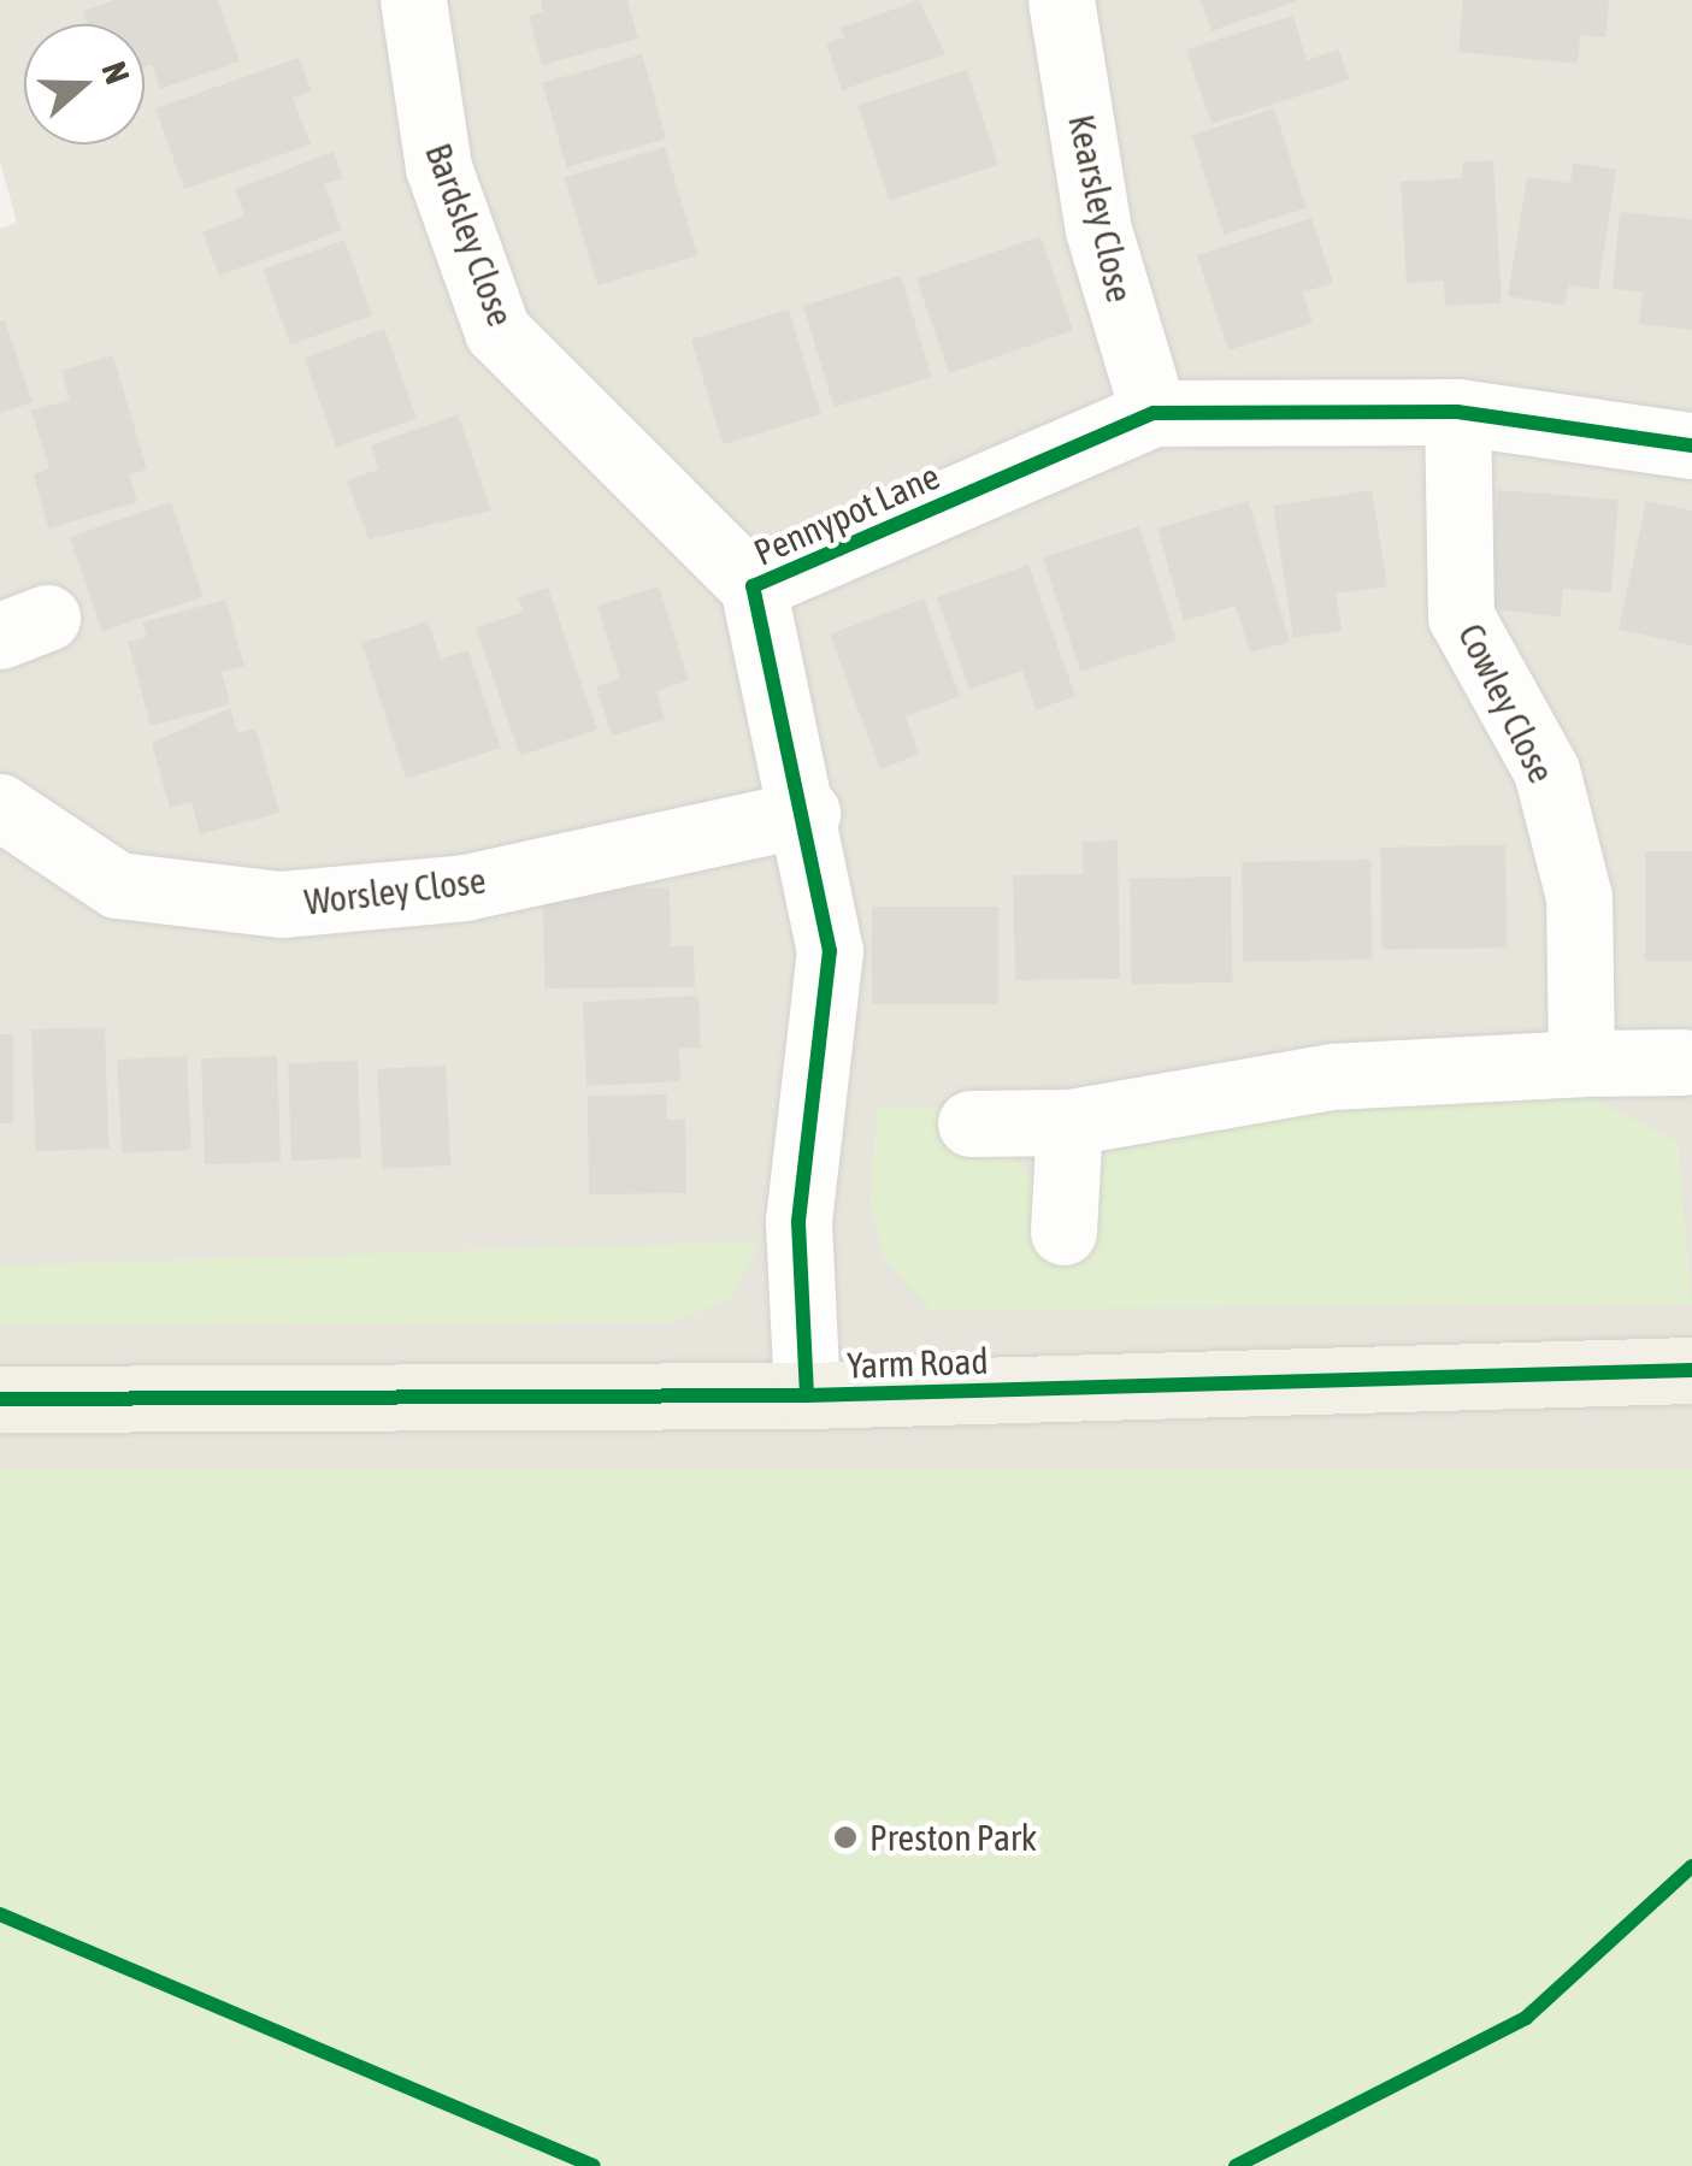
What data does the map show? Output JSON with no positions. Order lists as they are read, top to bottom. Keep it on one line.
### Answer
{"streets":{"main road":["Yarm Road"],"street":["Kearsley Close","Bardsley Close","Pennypot Lane","Cowley Close","Worsley Close"]},"crossings":[["Kearsley Close","Pennypot Lane"],["Bardsley Close","Pennypot Lane"],["Pennypot Lane","Cowley Close"],["Pennypot Lane","Worsley Close"],["Pennypot Lane","Yarm Road"]],"places":["Preston Park"],"north":"right"}
